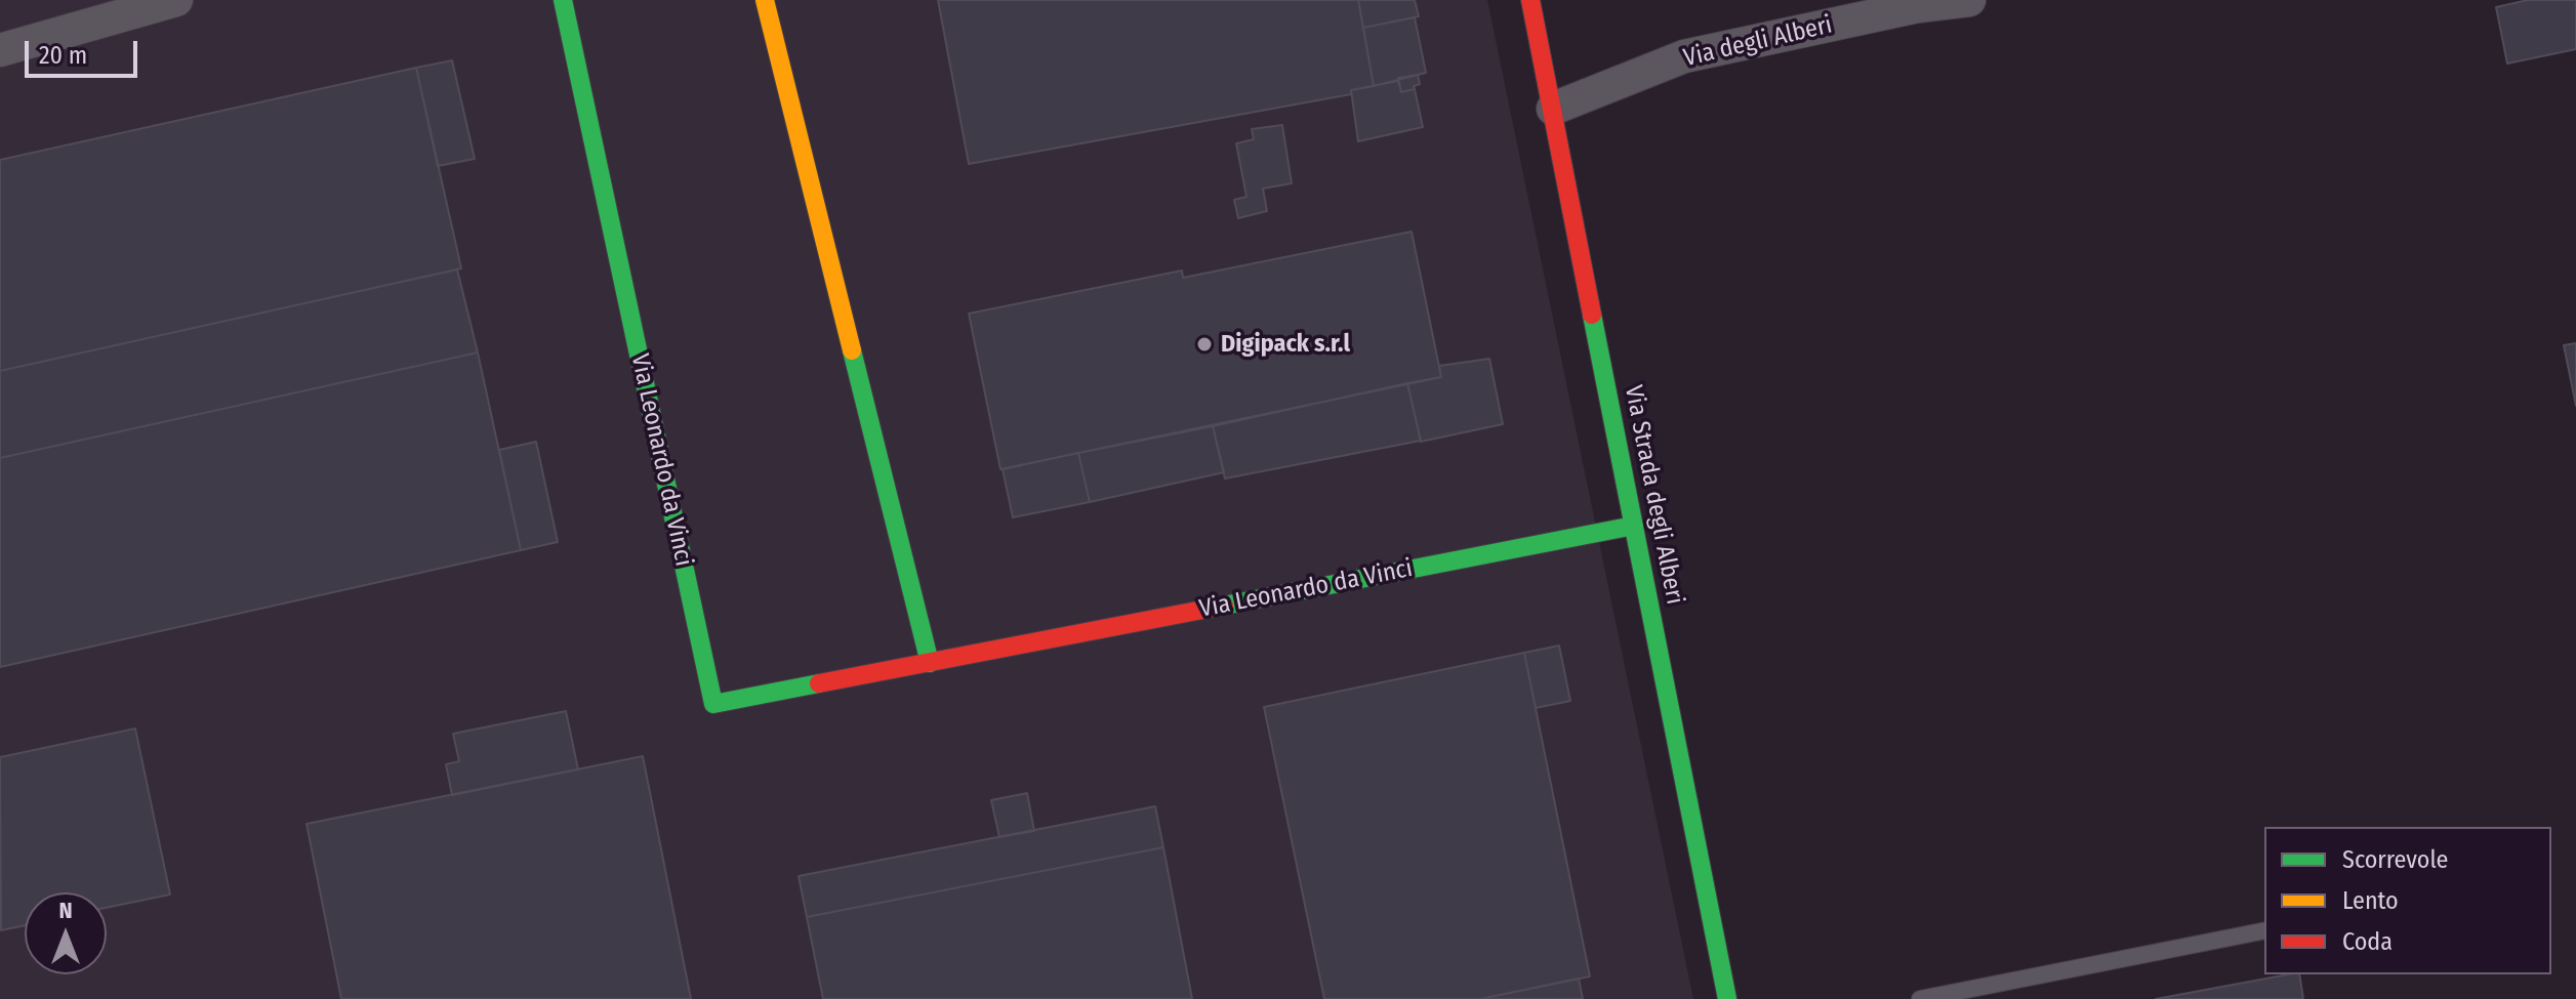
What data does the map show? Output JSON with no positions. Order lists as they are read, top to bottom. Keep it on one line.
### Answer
{"streets":{"street":["Via degli Alberi","Via Leonardo da Vinci","Via Strada degli Alberi"]},"crossings":[["Via degli Alberi","Via Strada degli Alberi"],["Via Leonardo da Vinci","Via Strada degli Alberi"]],"places":["Digipack s.r.l"],"legend":["Scorrevole","Lento","Coda"],"scale_bar":"20 m","north":"top"}
